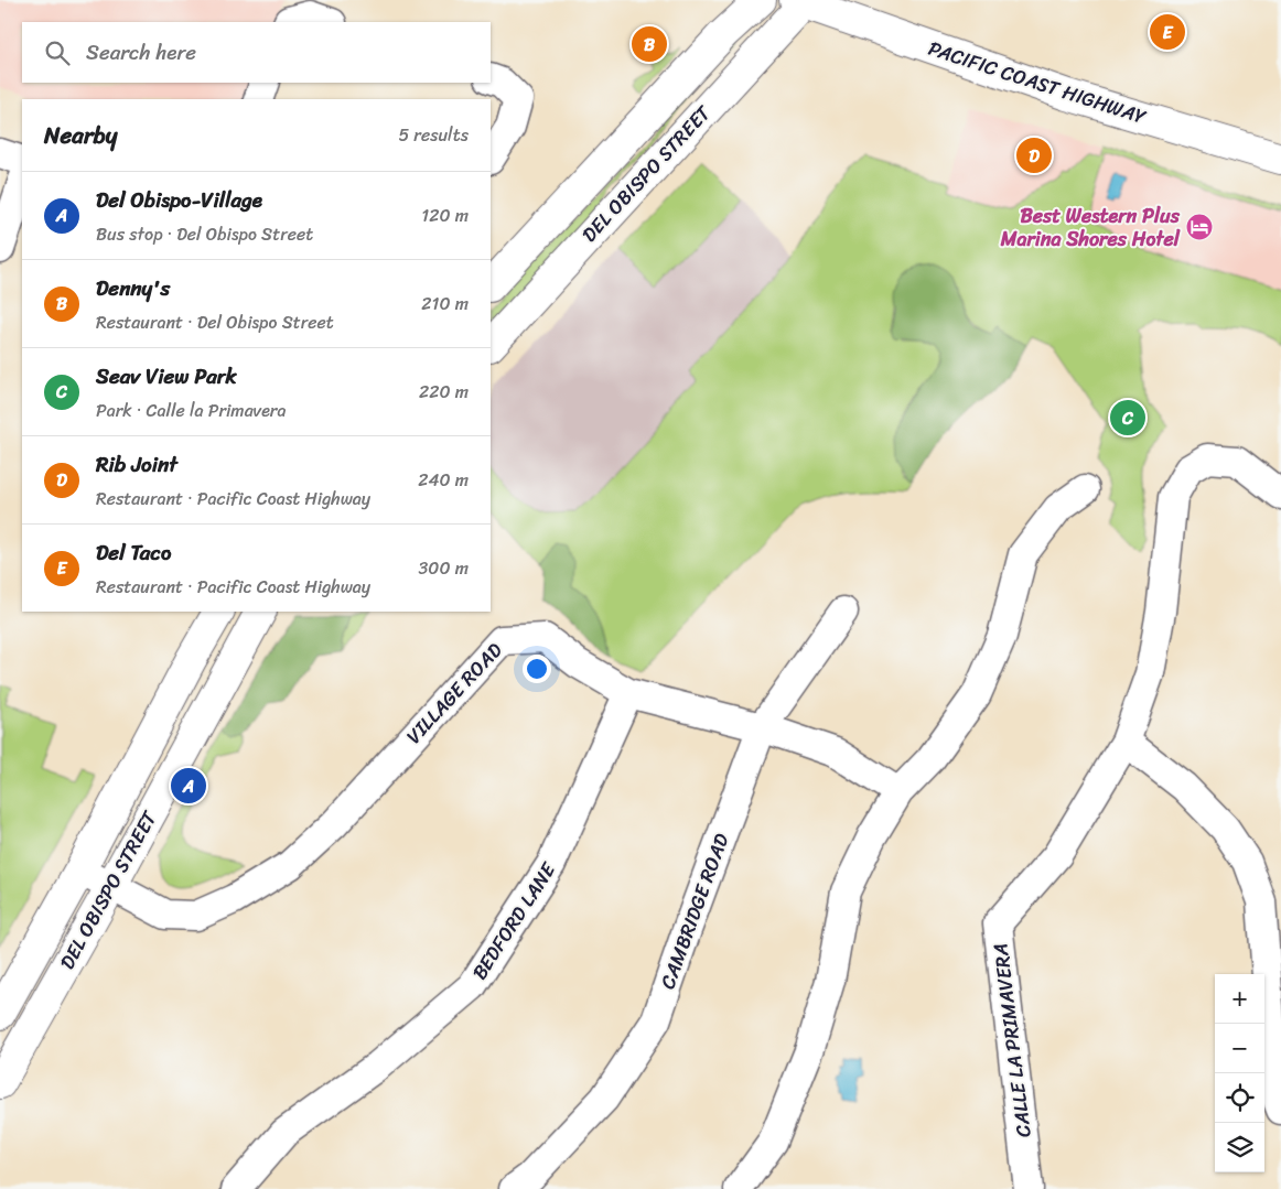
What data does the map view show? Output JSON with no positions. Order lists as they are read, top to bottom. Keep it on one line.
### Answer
{"streets":{"main road":["PACIFIC COAST HIGHWAY","DEL OBISPO STREET"],"street":["VILLAGE ROAD","CAMBRIDGE ROAD","BEDFORD LANE","CALLE LA PRIMAVERA"]},"crossings":[["PACIFIC COAST HIGHWAY","DEL OBISPO STREET"],["DEL OBISPO STREET","VILLAGE ROAD"],["VILLAGE ROAD","CAMBRIDGE ROAD"],["VILLAGE ROAD","BEDFORD LANE"]],"places":{"hotel":["Best Western Plus Marina Shores Hotel"]},"page":{"pins":["E","B","D","C","A"],"search":"Search here","heading":["Nearby","5 results"],"list":[{"mark":"A","name":"Del Obispo-Village","note":"Bus stop · Del Obispo Street","value":"120 m"},{"mark":"B","name":"Denny's","note":"Restaurant · Del Obispo Street","value":"210 m"},{"mark":"C","name":"Seav View Park","note":"Park · Calle la Primavera","value":"220 m"},{"mark":"D","name":"Rib Joint","note":"Restaurant · Pacific Coast Highway","value":"240 m"},{"mark":"E","name":"Del Taco","note":"Restaurant · Pacific Coast Highway","value":"300 m"}],"map_buttons":["+","−"]}}
